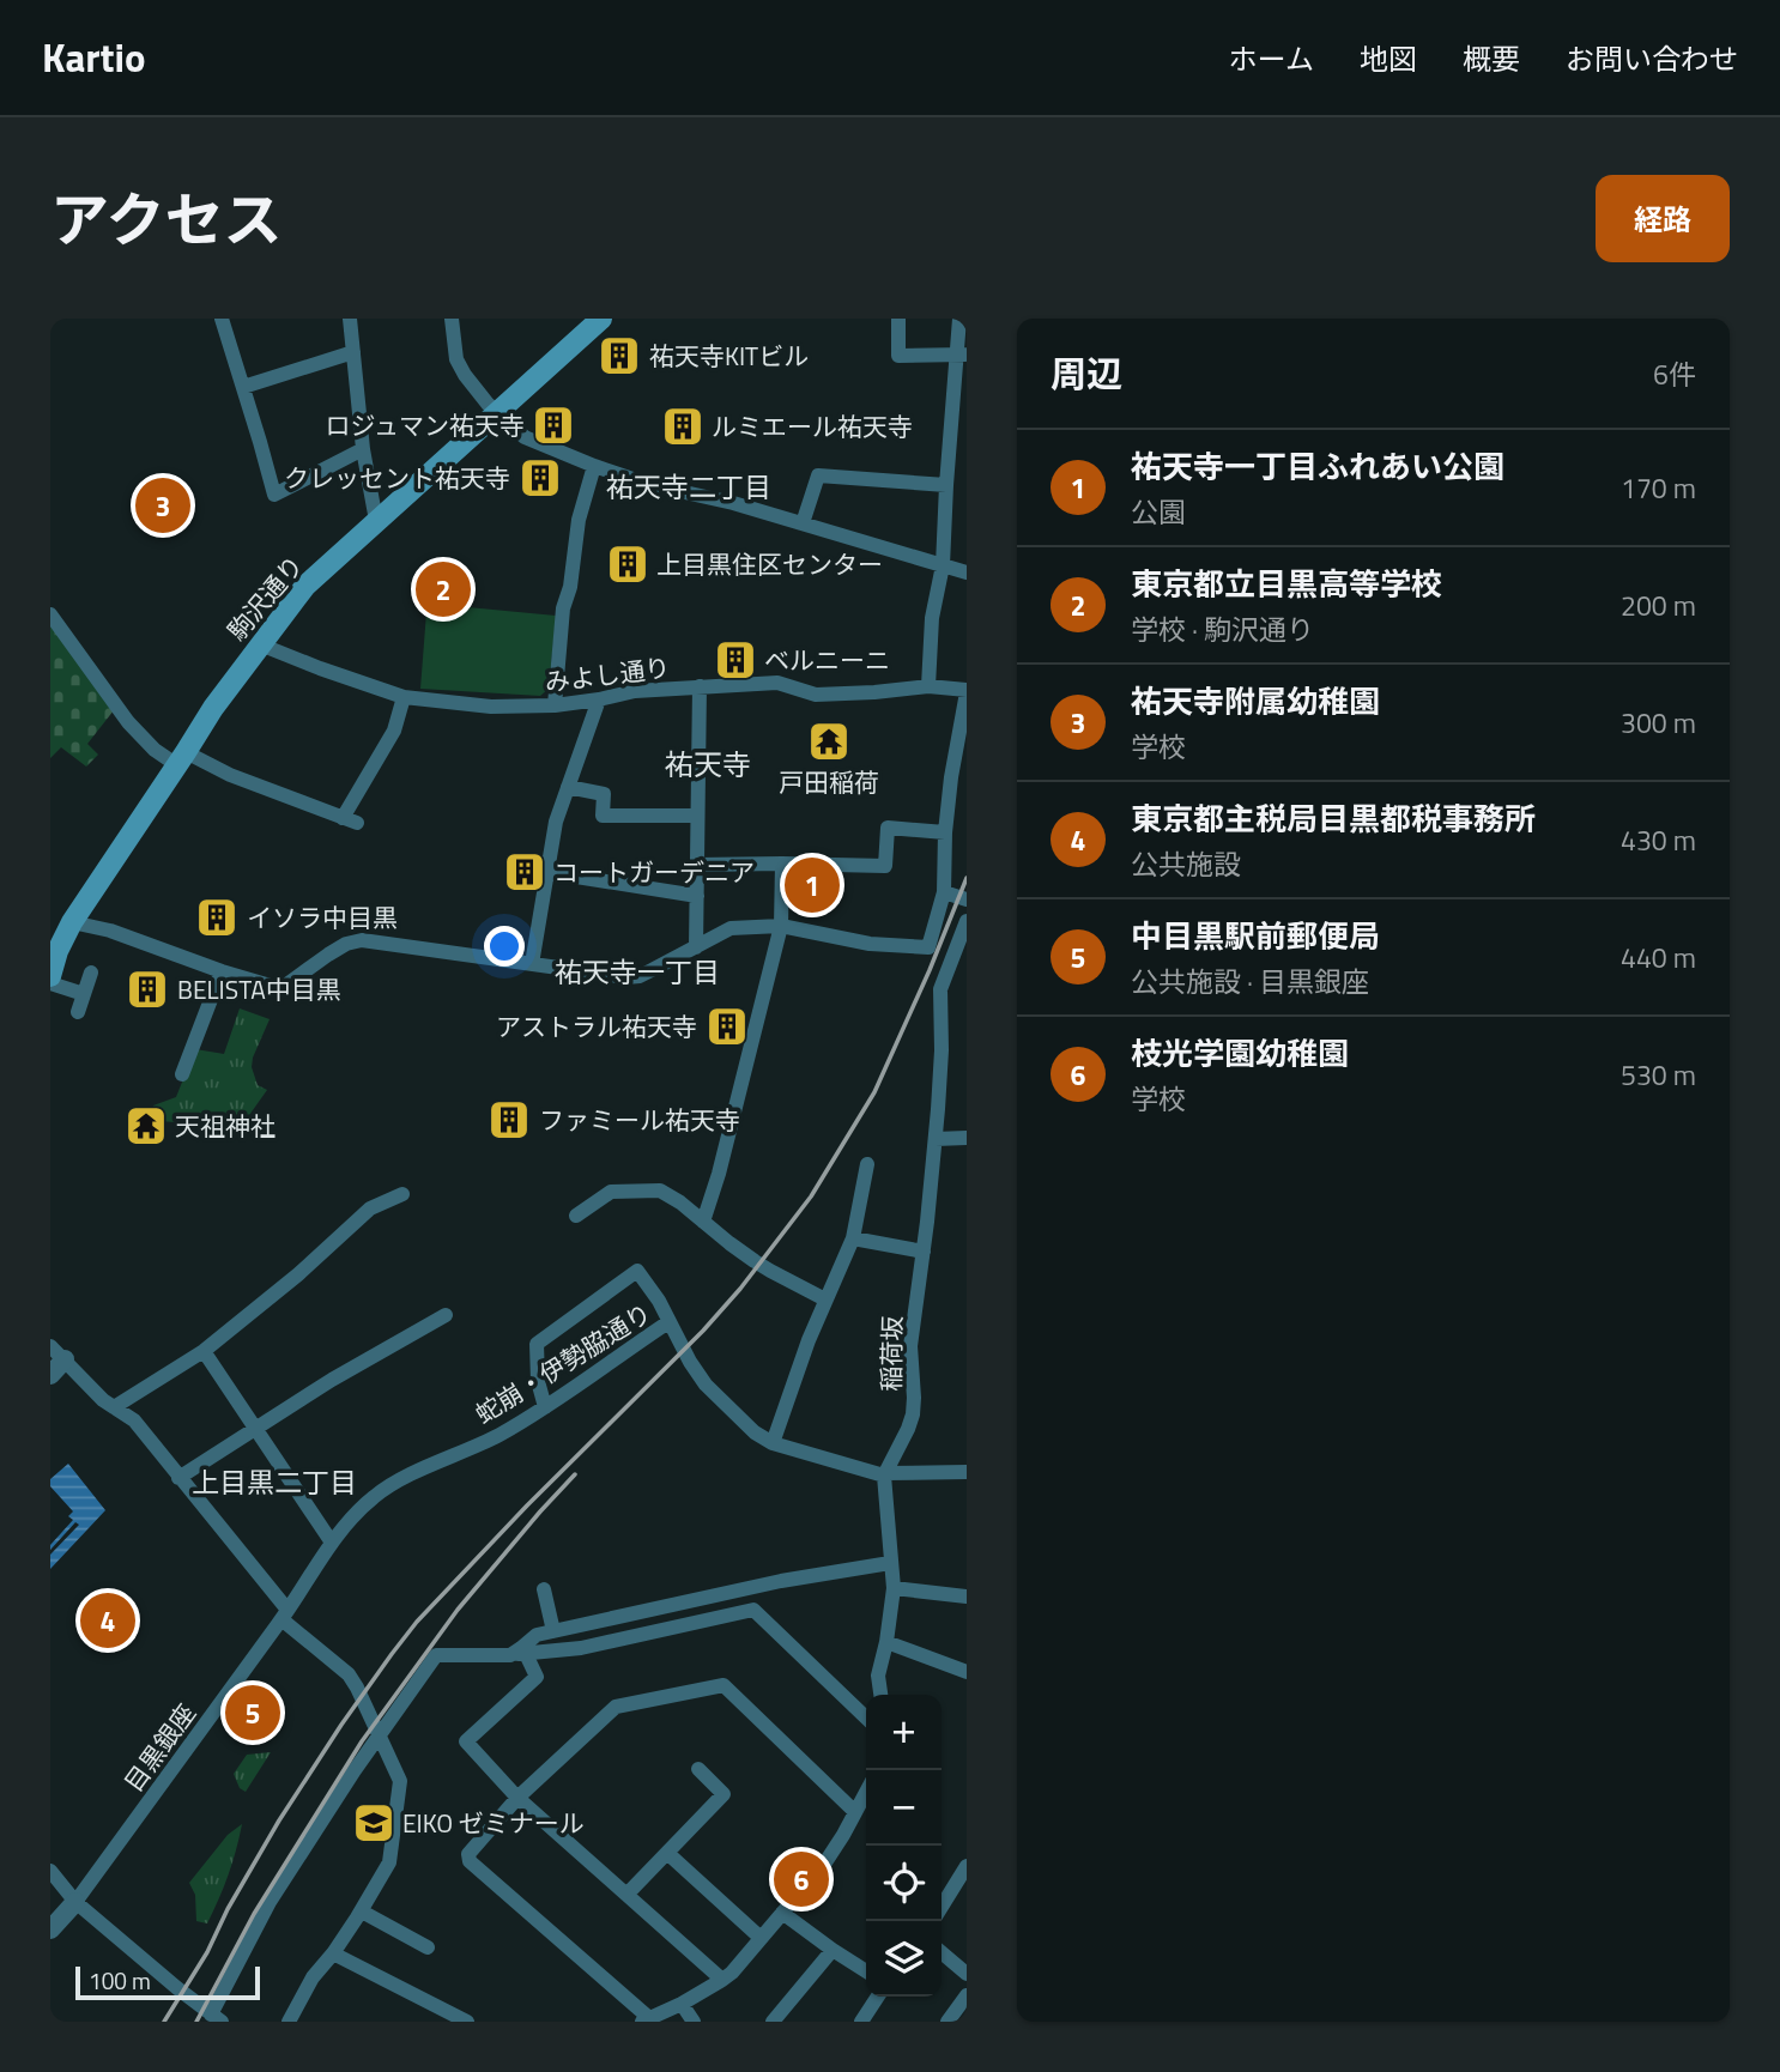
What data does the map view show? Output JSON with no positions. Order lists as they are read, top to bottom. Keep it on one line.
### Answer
{"streets":{"main road":["駒沢通り"],"street":["みよし通り","稲荷坂","蛇崩・伊勢脇通り","目黒銀座"]},"crossings":[["駒沢通り","みよし通り"],["稲荷坂","蛇崩・伊勢脇通り"],["蛇崩・伊勢脇通り","目黒銀座"]],"districts":["祐天寺二丁目","祐天寺","祐天寺一丁目","上目黒二丁目"],"places":{"building":["祐天寺KITビル","ロジュマン祐天寺","ルミエール祐天寺","クレッセント祐天寺","上目黒住区センター","ベルニーニ","コートガーデニア","イソラ中目黒","BELISTA中目黒","アストラル祐天寺","ファミール祐天寺"],"temple":["戸田稲荷","天祖神社"],"school or university":["EIKO ゼミナール"]},"scale_bar":"100 m","page":{"header":"Kartio","nav":["ホーム","地図","概要","お問い合わせ"],"title":"アクセス","buttons":"経路","heading":["周辺","6件"],"list":[{"mark":"1","name":"祐天寺一丁目ふれあい公園","note":"公園","value":"170 m"},{"mark":"2","name":"東京都立目黒高等学校","note":"学校 · 駒沢通り","value":"200 m"},{"mark":"3","name":"祐天寺附属幼稚園","note":"学校","value":"300 m"},{"mark":"4","name":"東京都主税局目黒都税事務所","note":"公共施設","value":"430 m"},{"mark":"5","name":"中目黒駅前郵便局","note":"公共施設 · 目黒銀座","value":"440 m"},{"mark":"6","name":"枝光学園幼稚園","note":"学校","value":"530 m"}],"pins":["3","2","1","4","5","6"],"map_buttons":["+","−"],"scale":"100 m"}}
